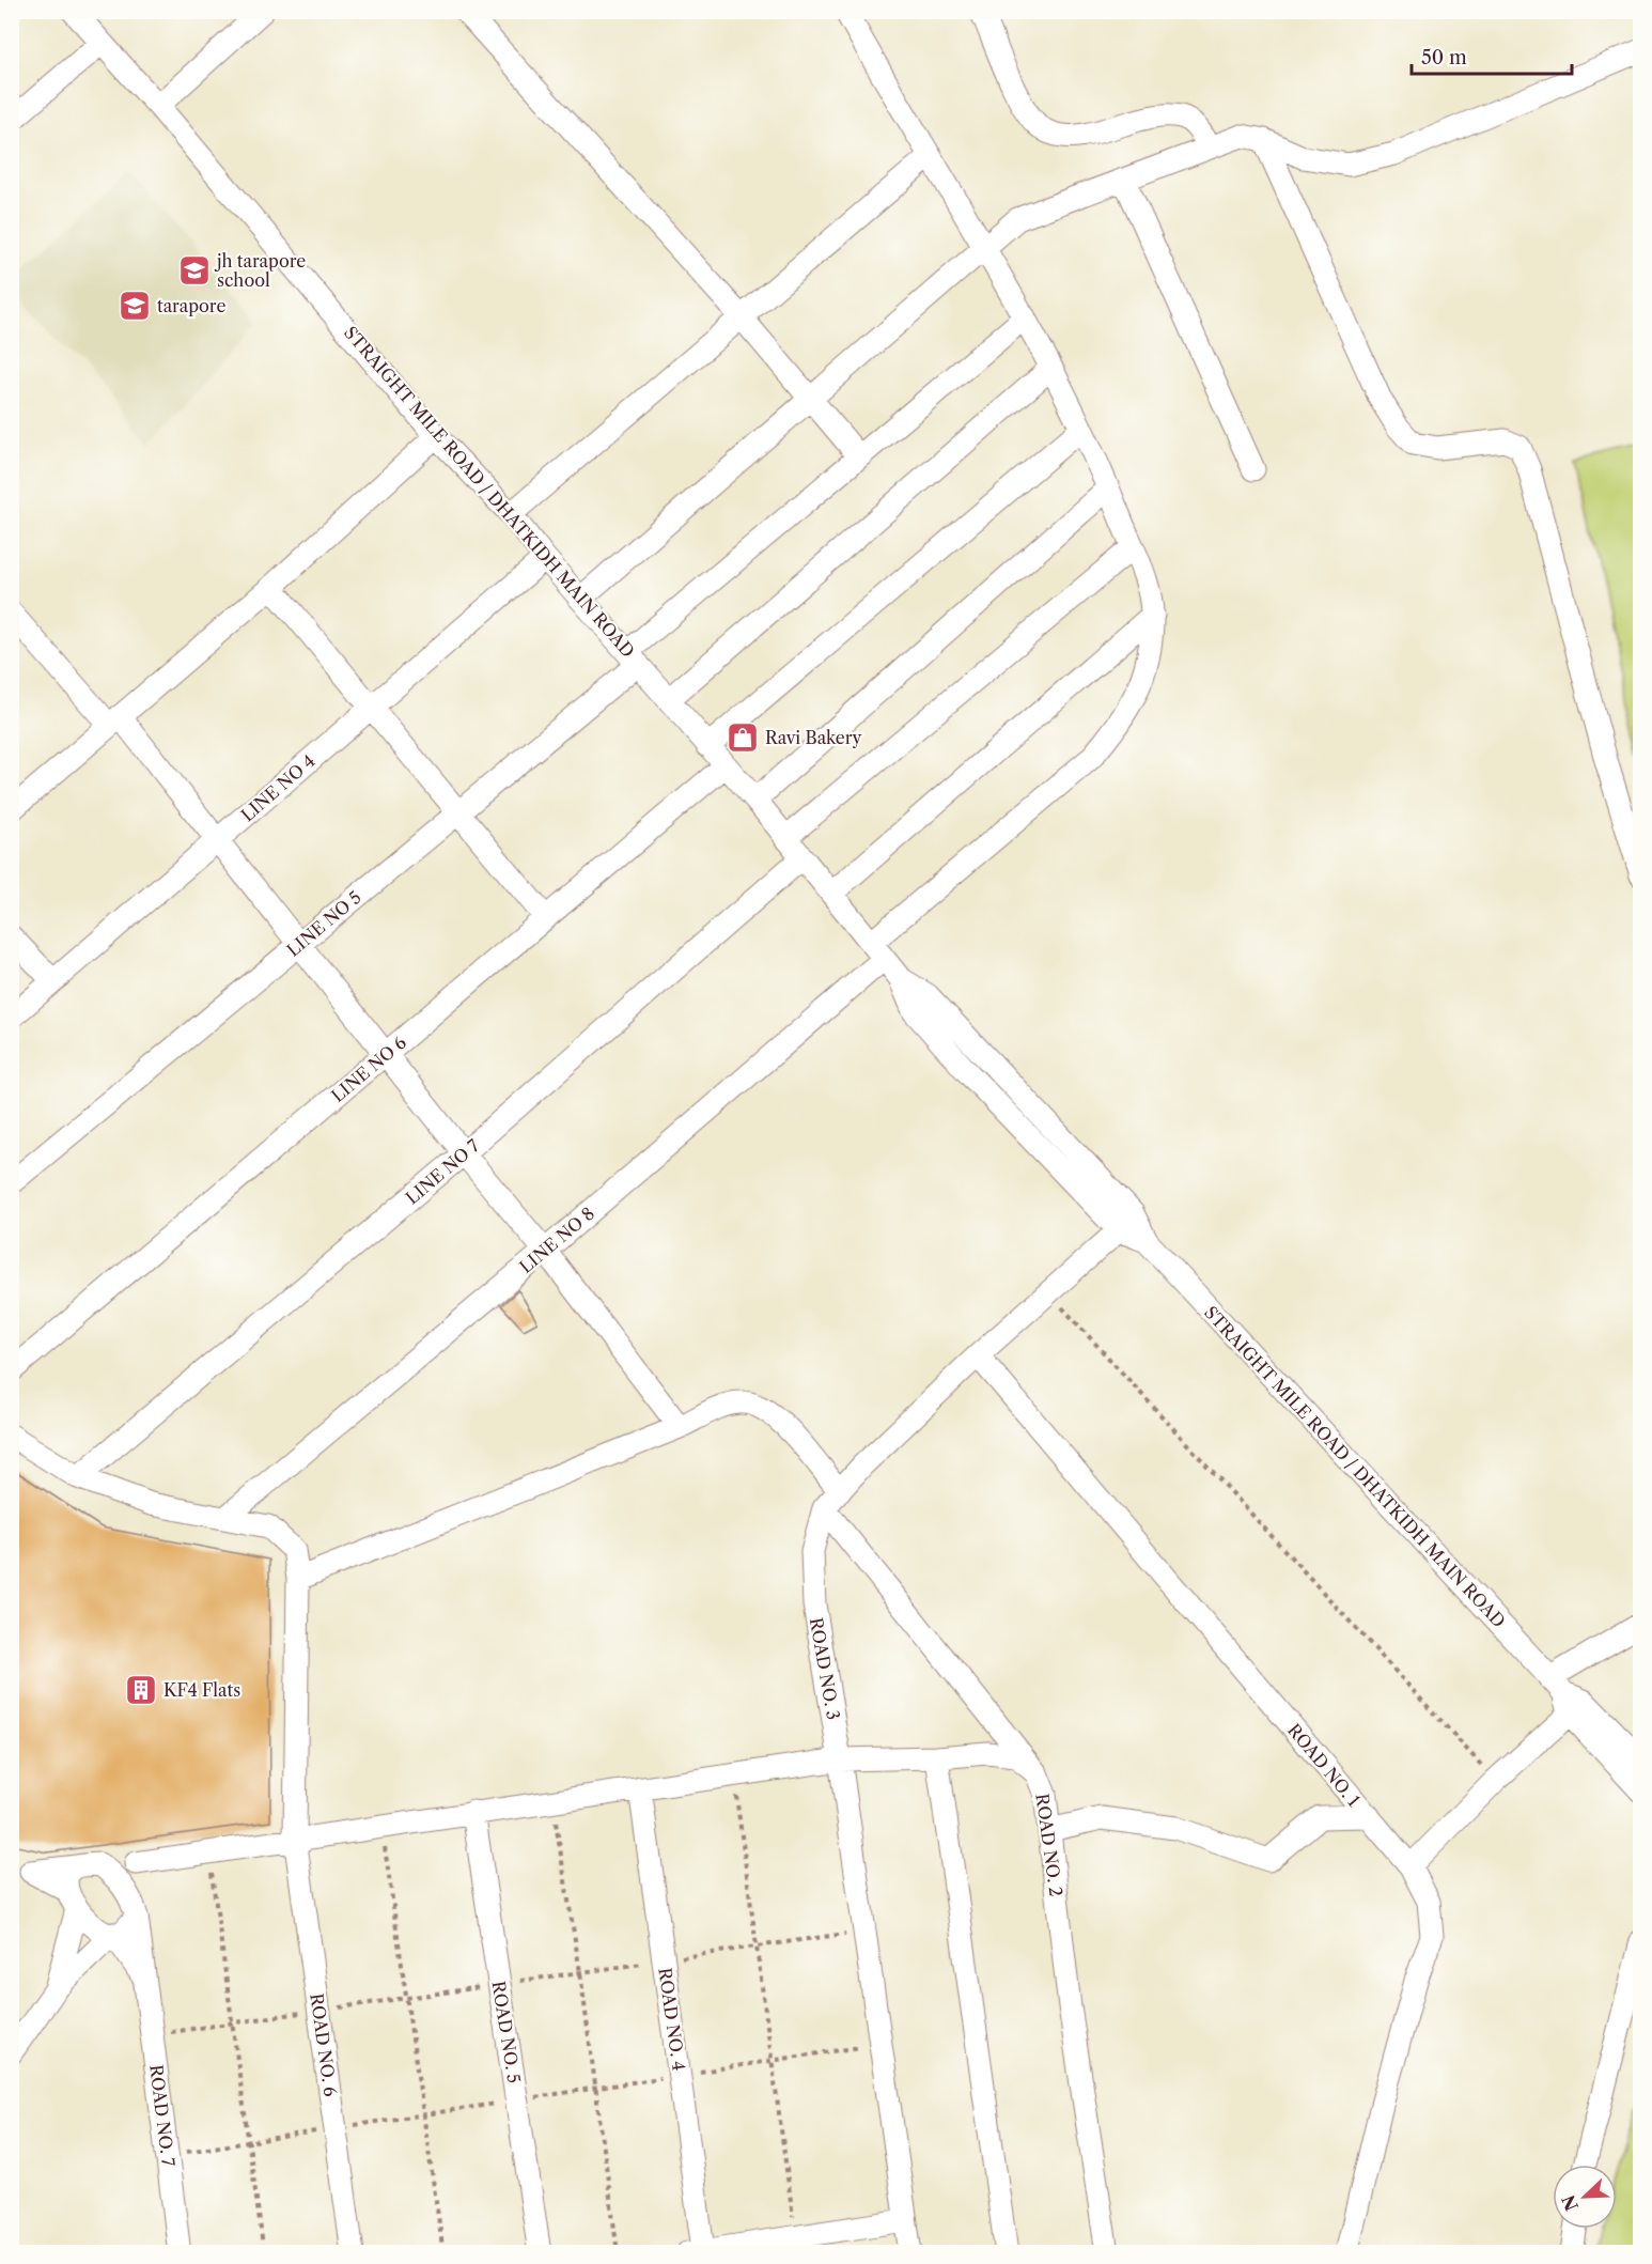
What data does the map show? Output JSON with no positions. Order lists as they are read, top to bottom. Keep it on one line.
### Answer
{"streets":{"street":["STRAIGHT MILE ROAD / DHATKIDH MAIN ROAD","LINE NO 4","LINE NO 5","LINE NO 6","LINE NO 7","LINE NO 8","ROAD NO. 3","ROAD NO. 1","ROAD NO. 2","ROAD NO. 4","ROAD NO. 5","ROAD NO. 6","ROAD NO. 7"]},"crossings":[["STRAIGHT MILE ROAD / DHATKIDH MAIN ROAD","LINE NO 4"],["STRAIGHT MILE ROAD / DHATKIDH MAIN ROAD","LINE NO 5"],["STRAIGHT MILE ROAD / DHATKIDH MAIN ROAD","LINE NO 6"],["STRAIGHT MILE ROAD / DHATKIDH MAIN ROAD","LINE NO 7"],["STRAIGHT MILE ROAD / DHATKIDH MAIN ROAD","LINE NO 8"],["STRAIGHT MILE ROAD / DHATKIDH MAIN ROAD","ROAD NO. 3"],["LINE NO 5","LINE NO 8"],["LINE NO 7","ROAD NO. 6"],["LINE NO 8","ROAD NO. 6"],["ROAD NO. 3","ROAD NO. 1"],["ROAD NO. 3","ROAD NO. 2"]],"places":{"school or university":["jh tarapore school","tarapore"],"shop":["Ravi Bakery"],"building":["KF4 Flats"]},"scale_bar":"50 m","north":"bottom left"}
